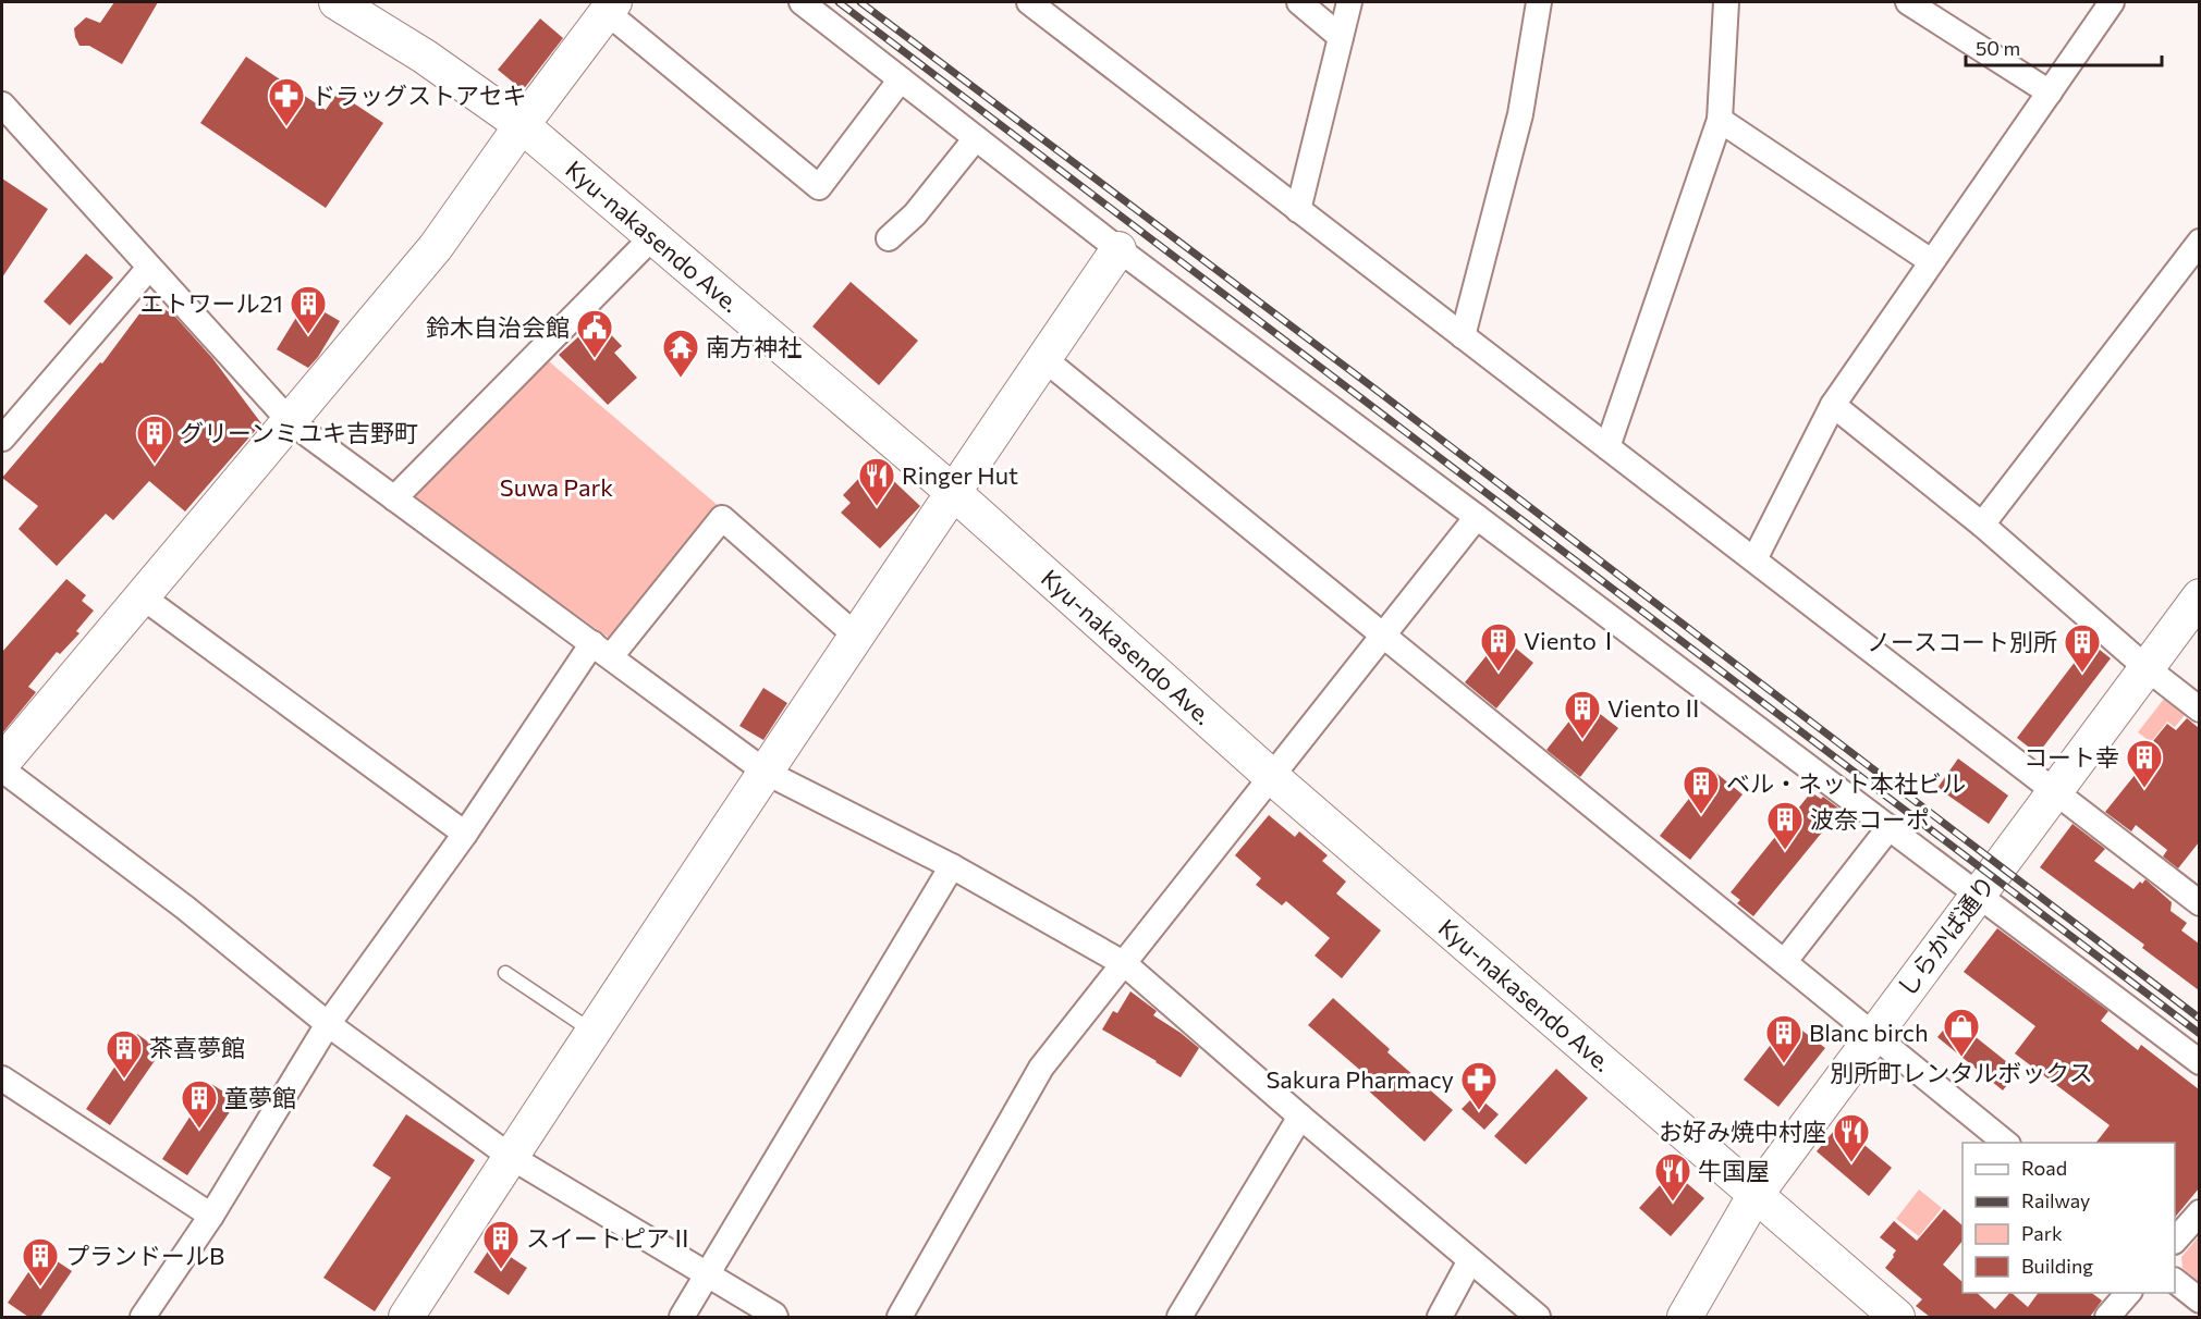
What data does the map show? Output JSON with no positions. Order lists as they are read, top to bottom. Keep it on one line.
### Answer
{"streets":{"street":["Kyu-nakasendo Ave.","しらかば通り"]},"crossings":[["Kyu-nakasendo Ave.","しらかば通り"]],"parks":["Suwa Park"],"places":{"pharmacy":["ドラッグストアセキ","Sakura Pharmacy"],"building":["エトワール21","グリーンミユキ吉野町","VientoⅠ","ノースコート別所","VientoⅡ","コート幸","ベル・ネット本社ビル","波奈コーポ","Blanc birch","茶喜夢館","童夢館","スイートピアⅡ","プランドールB"],"public building":["鈴木自治会館"],"temple":["南方神社"],"restaurant":["Ringer Hut","お好み焼中村座","牛国屋"],"shop":["別所町レンタルボックス"]},"legend":["Road","Railway","Park","Building"],"scale_bar":"50 m"}
